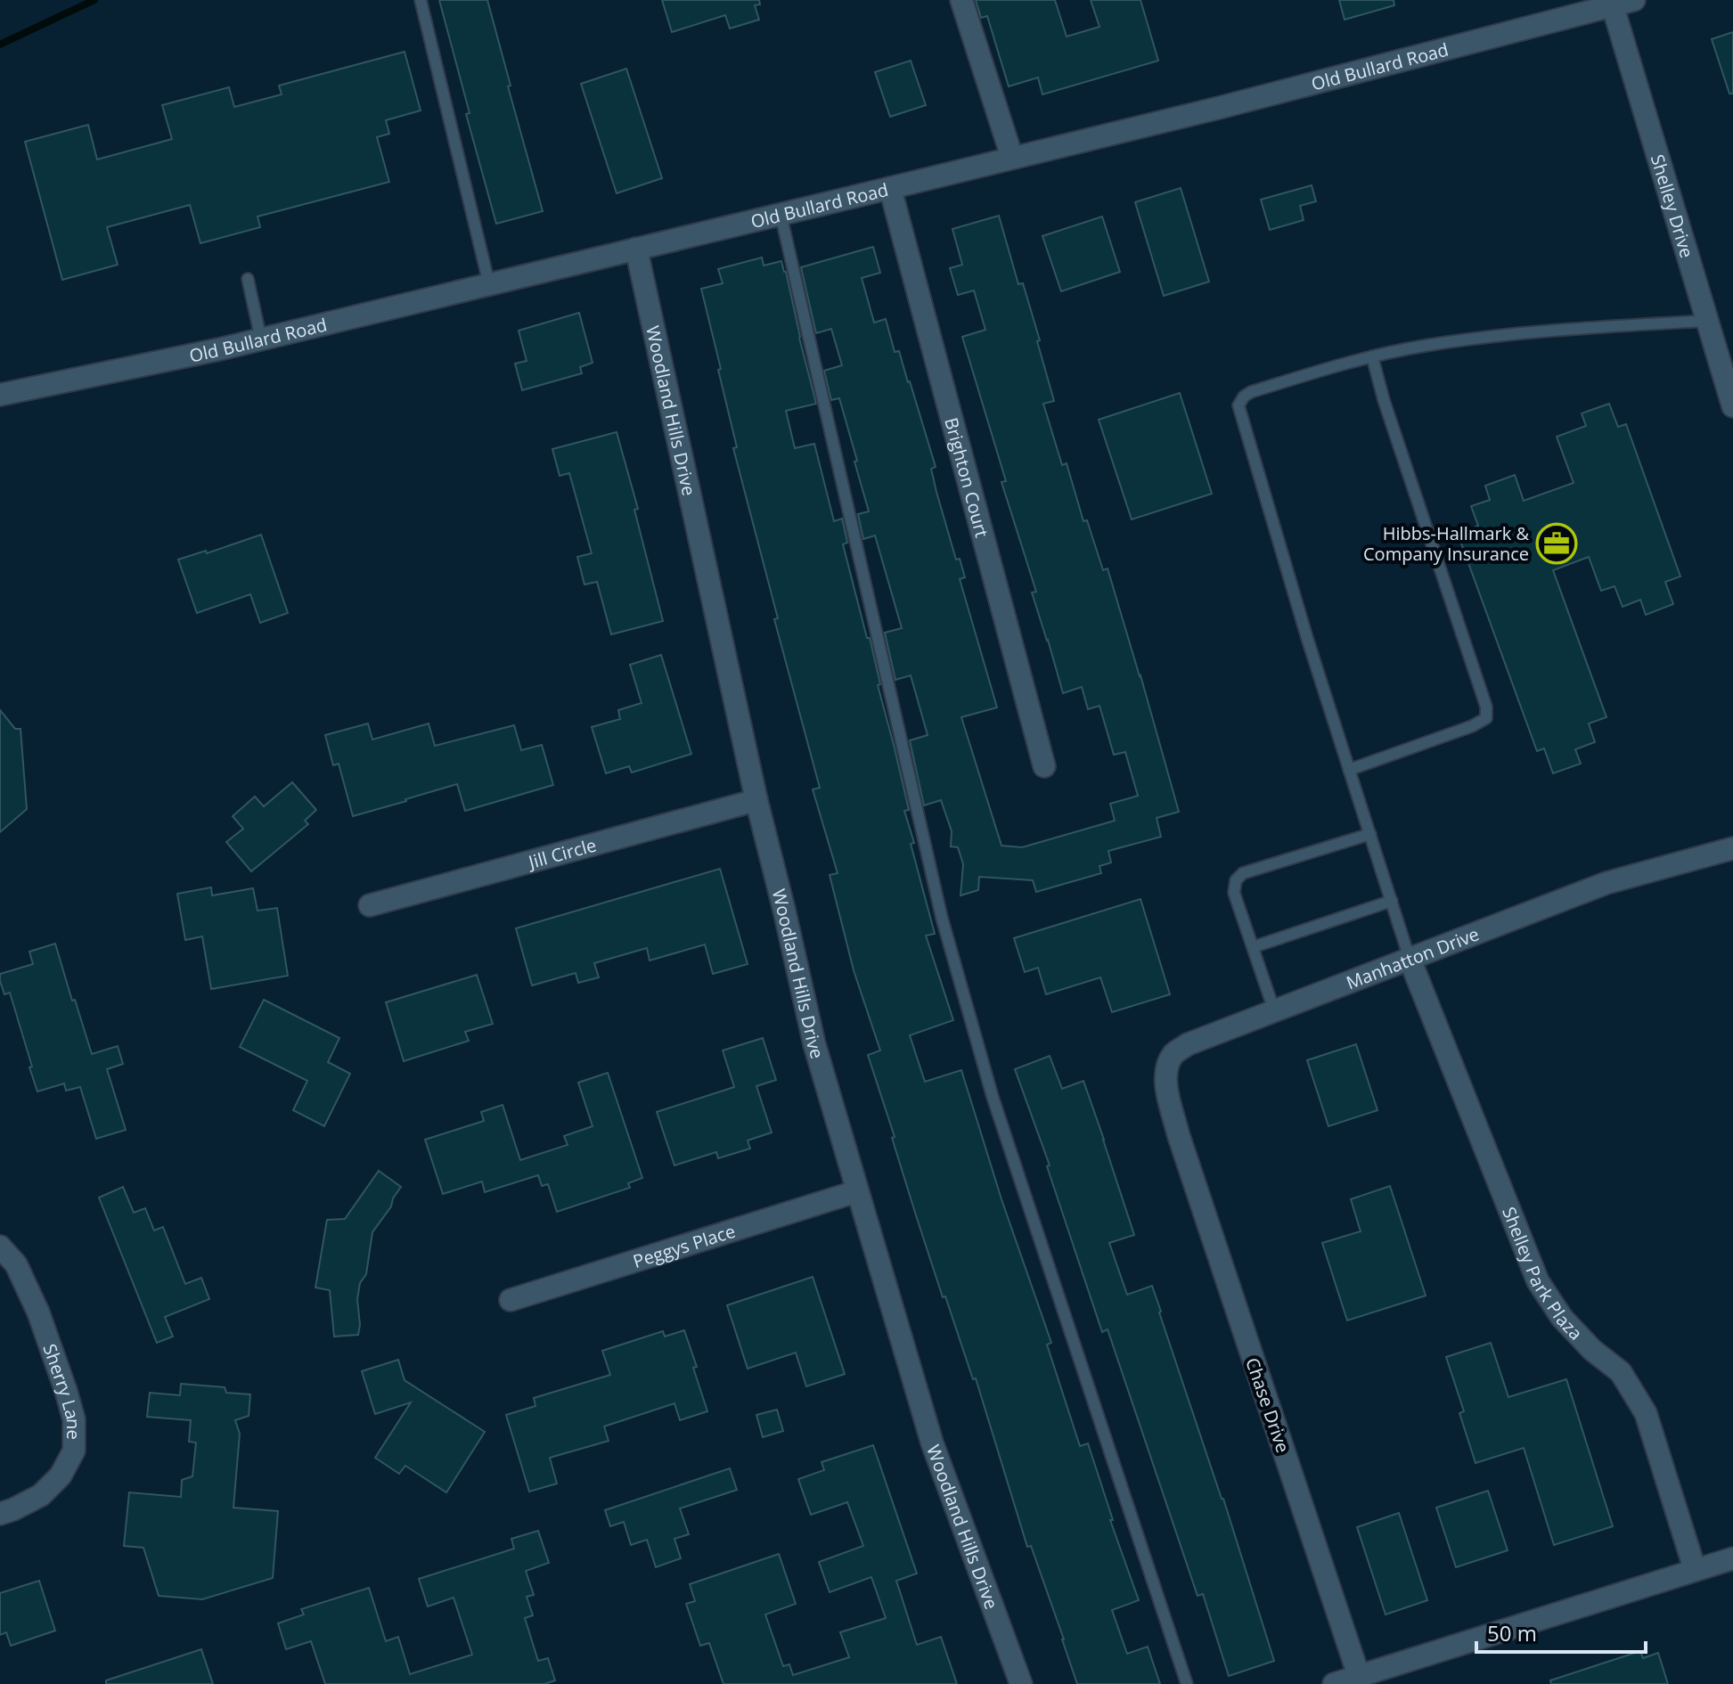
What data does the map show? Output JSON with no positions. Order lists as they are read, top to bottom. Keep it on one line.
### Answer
{"streets":{"street":["Old Bullard Road","Shelley Drive","Woodland Hills Drive","Brighton Court","Jill Circle","Manhatton Drive","Peggys Place","Shelley Park Plaza","Sherry Lane","Chase Drive"]},"crossings":[["Old Bullard Road","Shelley Drive"],["Old Bullard Road","Woodland Hills Drive"],["Old Bullard Road","Brighton Court"],["Woodland Hills Drive","Jill Circle"],["Woodland Hills Drive","Peggys Place"],["Manhatton Drive","Shelley Park Plaza"],["Manhatton Drive","Chase Drive"]],"places":{"office":["Hibbs-Hallmark & Company Insurance"]},"scale_bar":"50 m"}
